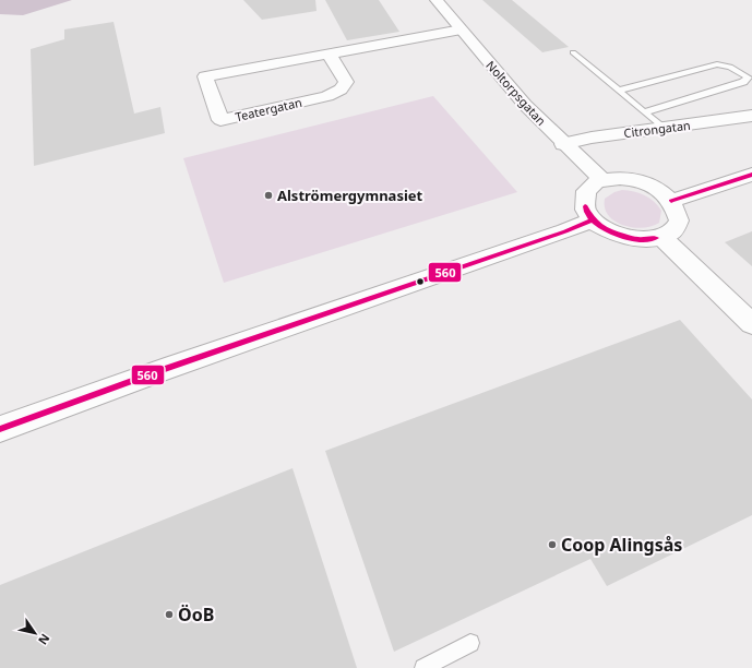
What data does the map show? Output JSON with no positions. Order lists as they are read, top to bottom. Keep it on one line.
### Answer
{"streets":{"street":["Noltorpsgatan","Teatergatan","Citrongatan"]},"crossings":[["Noltorpsgatan","Teatergatan"],["Noltorpsgatan","Citrongatan"]],"places":["Alströmergymnasiet","Coop Alingsås","ÖoB"],"lines":["transit line 560"],"north":"bottom right"}
